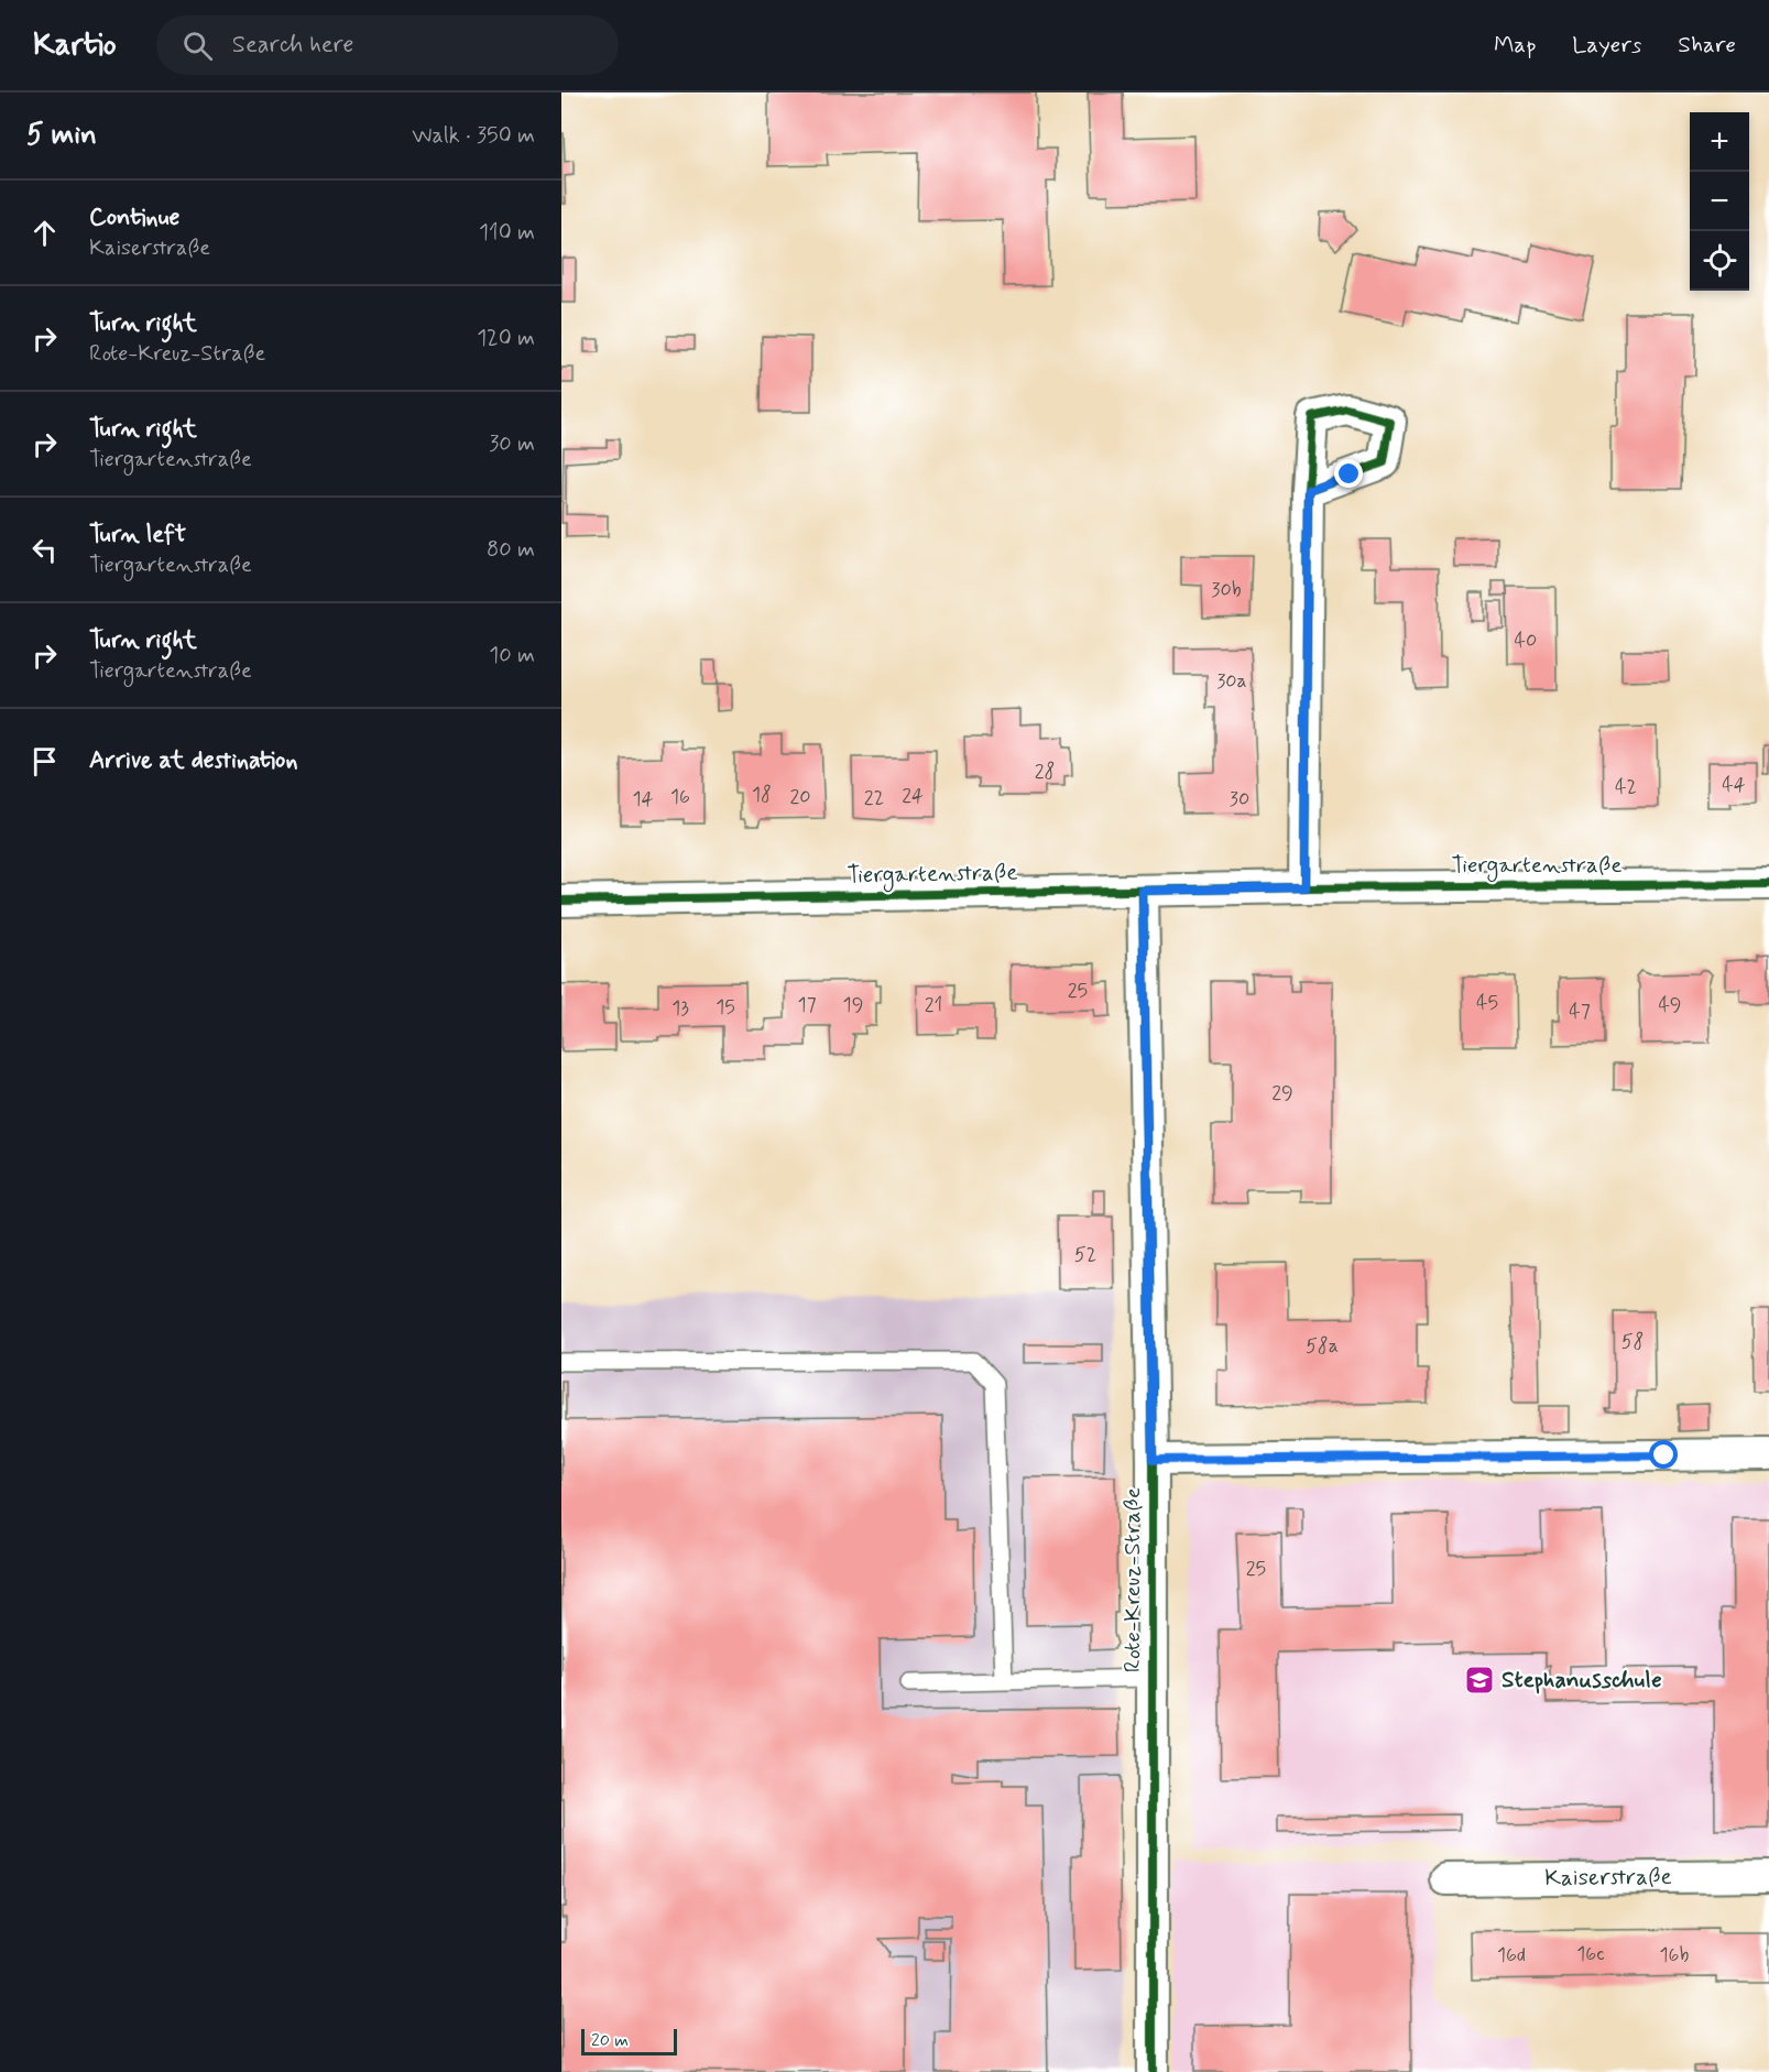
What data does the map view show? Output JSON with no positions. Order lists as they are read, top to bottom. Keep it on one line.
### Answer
{"streets":{"street":["Tiergartenstraße","Rote-Kreuz-Straße","Kaiserstraße"]},"crossings":[["Tiergartenstraße","Rote-Kreuz-Straße"]],"places":{"school or university":["Stephanusschule"]},"house_numbers":["30b","40","30a","28","44","42","18","24","16","20","22","14","30","25","45","17","19","21","49","15","13","47","29","52","58","58a","25","16c","16d","16b"],"scale_bar":"20 m","page":{"header":"Kartio","search":"Search here","nav":["Map","Layers","Share"],"heading":["5 min","Walk · 350 m"],"map_buttons":["+","−"],"list":[["Continue","Kaiserstraße","110 m"],["Turn right","Rote-Kreuz-Straße","120 m"],["Turn right","Tiergartenstraße","30 m"],["Turn left","Tiergartenstraße","80 m"],["Turn right","Tiergartenstraße","10 m"],"Arrive at destination"],"scale":"20 m"}}
